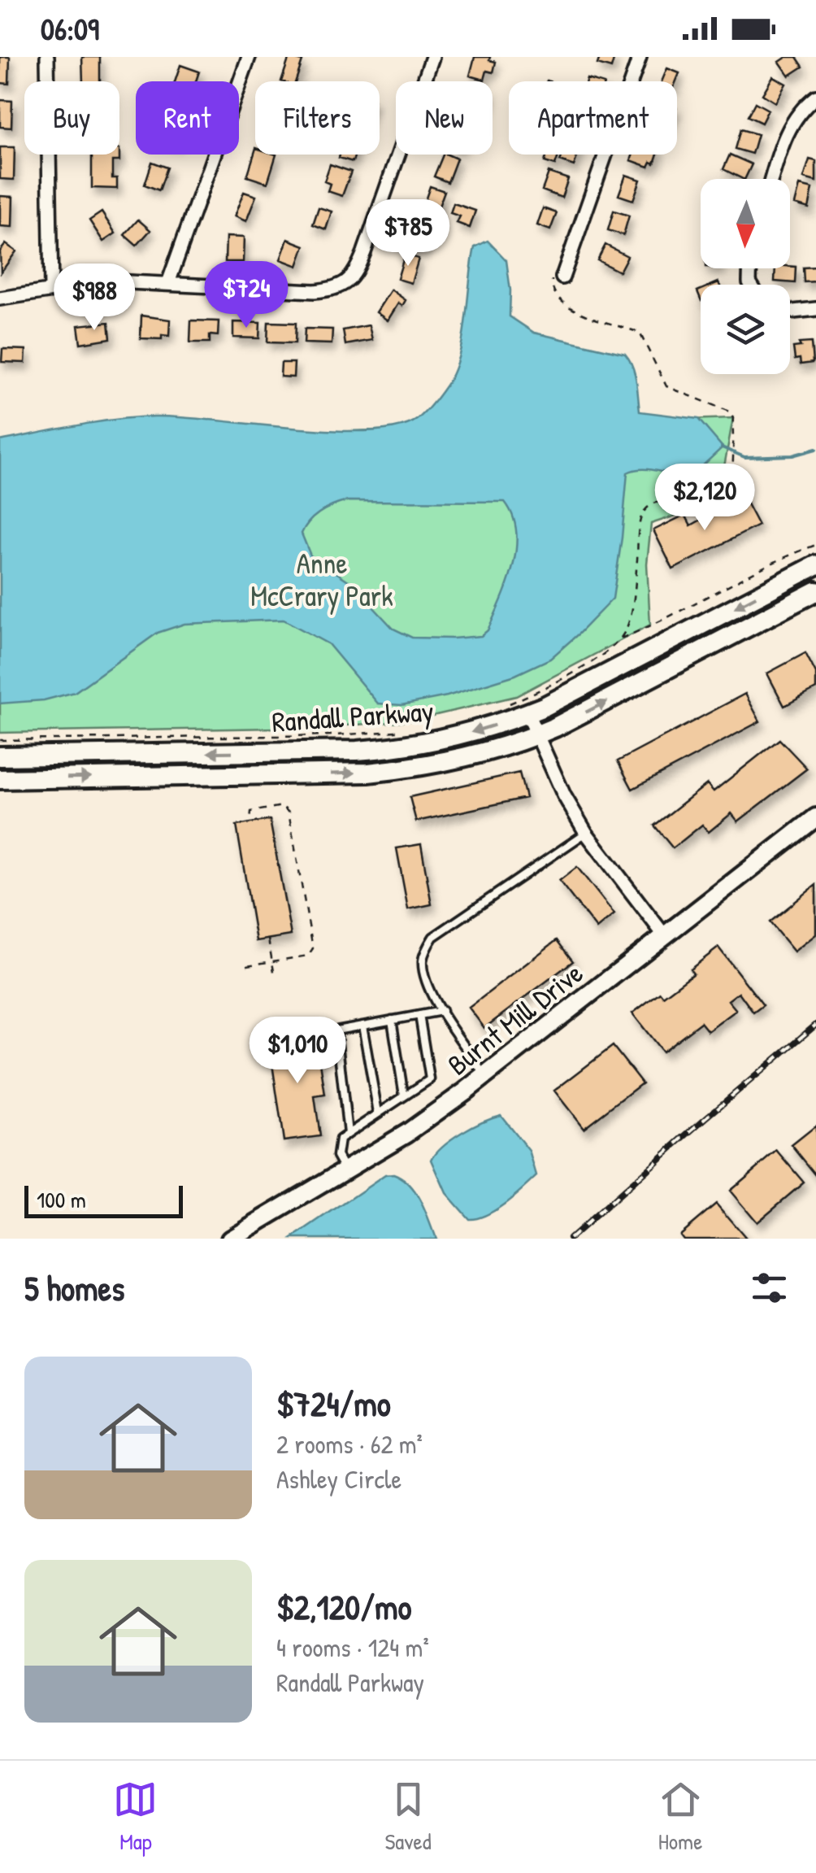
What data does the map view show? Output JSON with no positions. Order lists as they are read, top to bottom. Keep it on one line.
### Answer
{"streets":{"main road":["Randall Parkway"],"street":["Burnt Mill Drive"]},"parks":["Anne McCrary Park"],"scale_bar":"100 m","north":"bottom","page":{"status":"06:09","chip":["Buy","Rent","Filters","New","Apartment"],"price":["$785","$724","$988","$2,120","$1,010"],"scale":"100 m","heading":"5 homes","list":[{"name":"$724/mo","note":"2 rooms · 62 m² · Ashley Circle"},{"name":"$2,120/mo","note":"4 rooms · 124 m² · Randall Parkway"}],"tabs":["Map","Saved","Home"]}}
